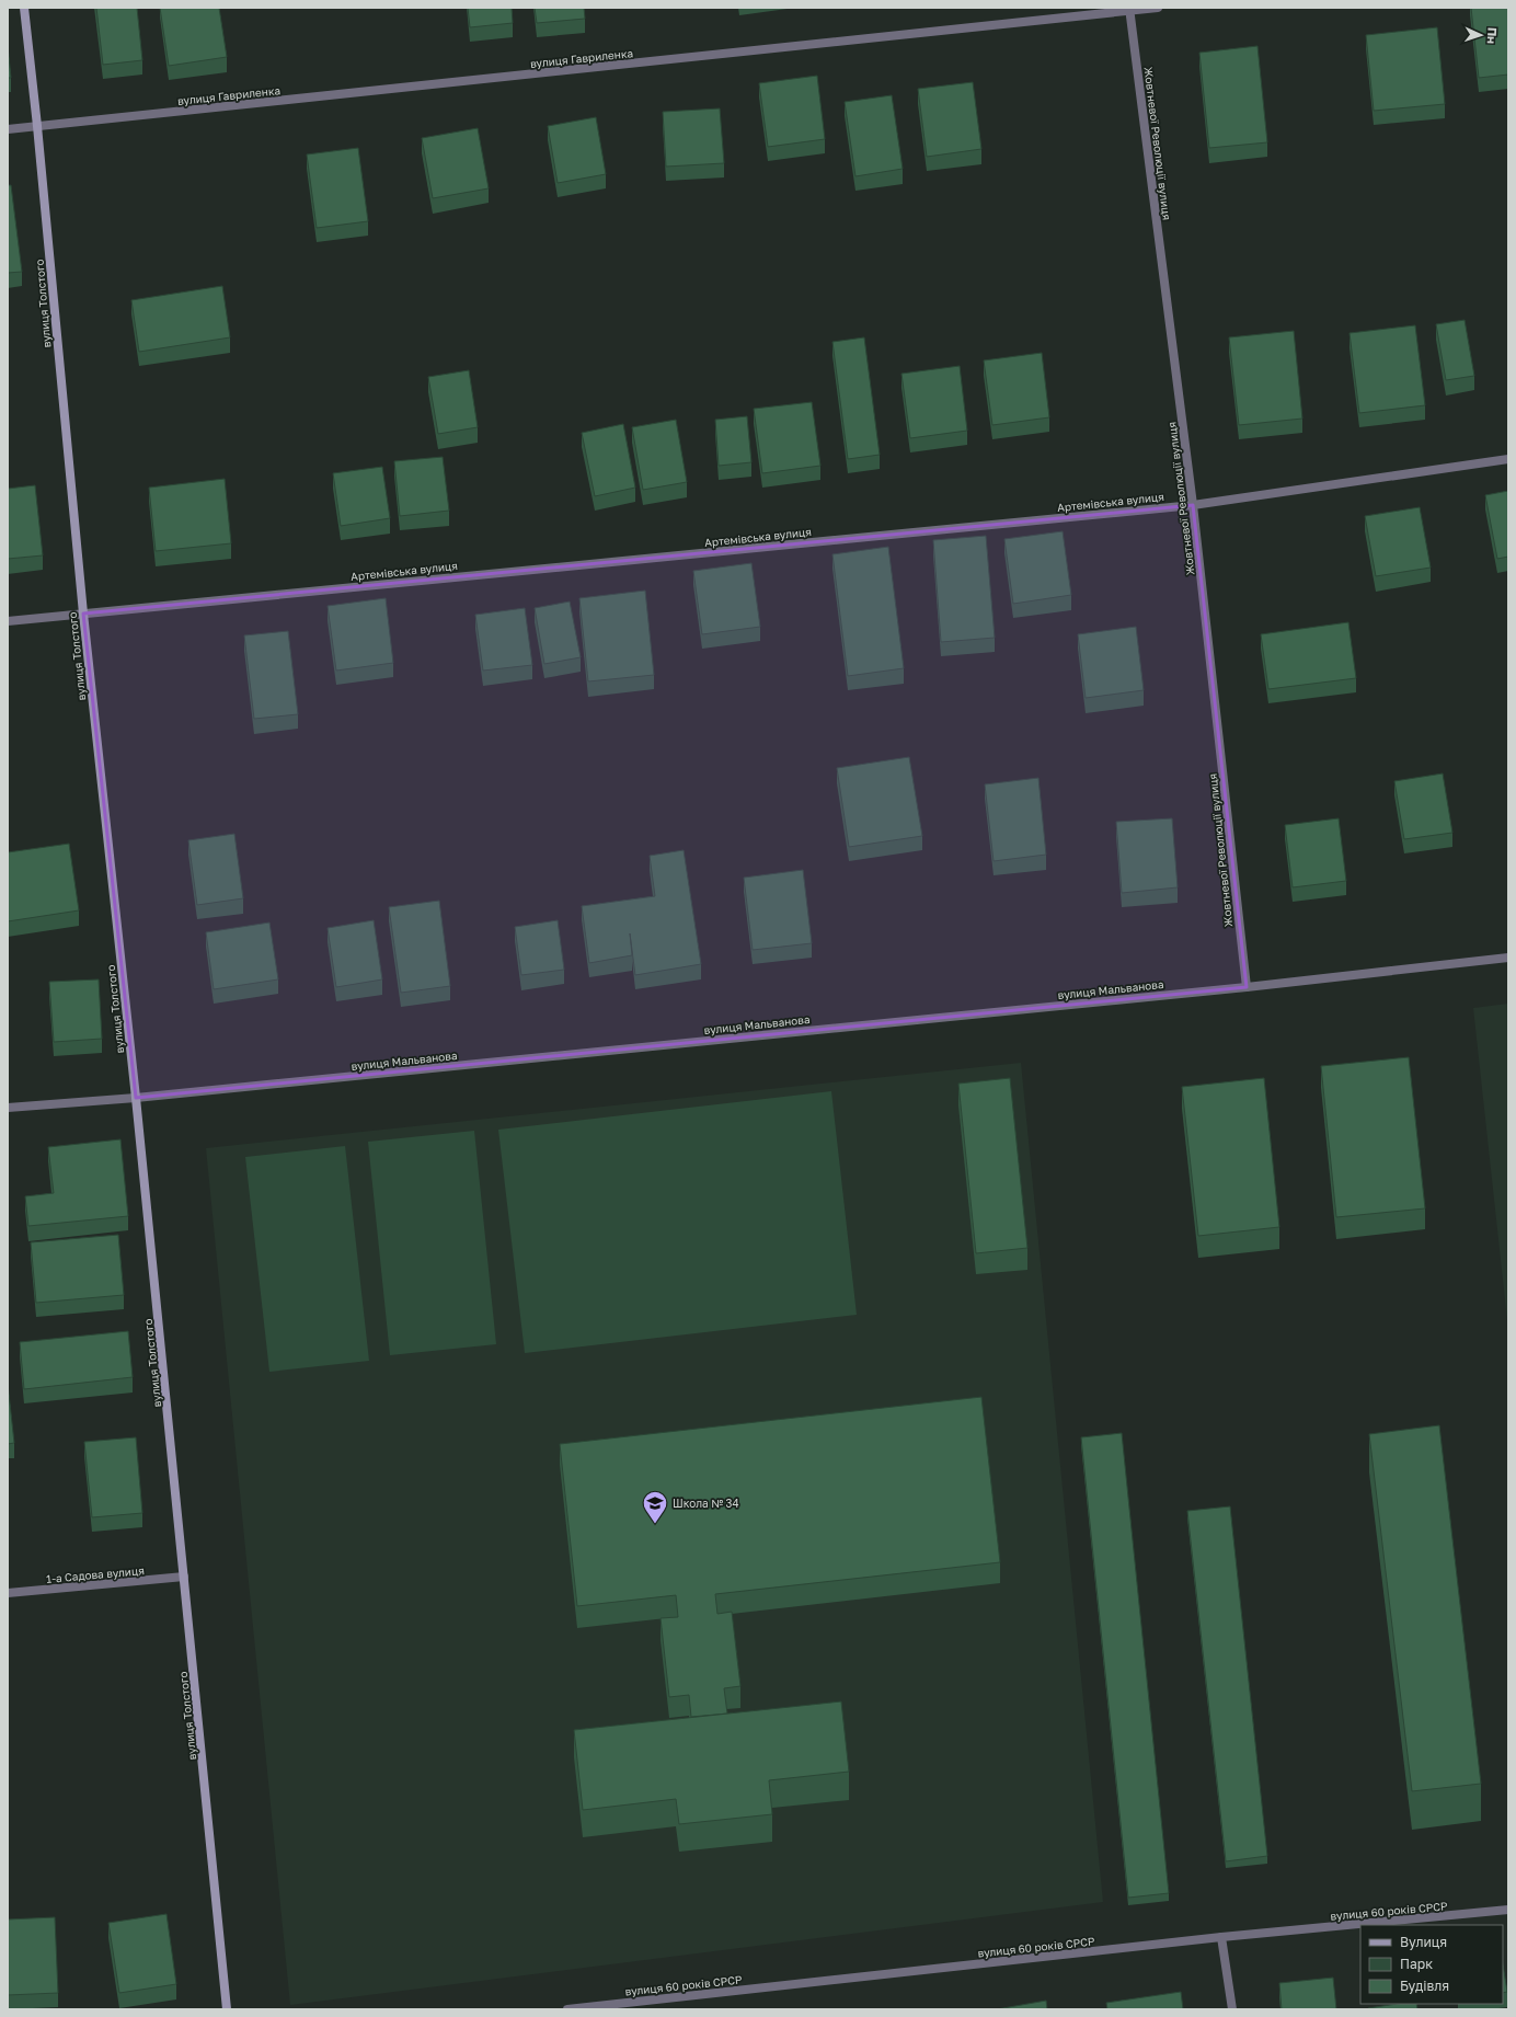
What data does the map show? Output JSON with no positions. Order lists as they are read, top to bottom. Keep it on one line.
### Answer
{"streets":{"street":["вулиця Гавриленка","Жовтневої Революції вулиця","вулиця Толстого","Артемівська вулиця","вулиця Мальванова","1-а Садова вулиця","вулиця 60 років СРСР"]},"crossings":[["вулиця Гавриленка","Жовтневої Революції вулиця"],["вулиця Гавриленка","вулиця Толстого"],["Жовтневої Революції вулиця","Артемівська вулиця"],["Жовтневої Революції вулиця","вулиця Мальванова"],["вулиця Толстого","Артемівська вулиця"],["вулиця Толстого","вулиця Мальванова"],["вулиця Толстого","1-а Садова вулиця"]],"places":{"school or university":["Школа № 34"]},"legend":["Вулиця","Парк","Будівля"],"north":"right"}
